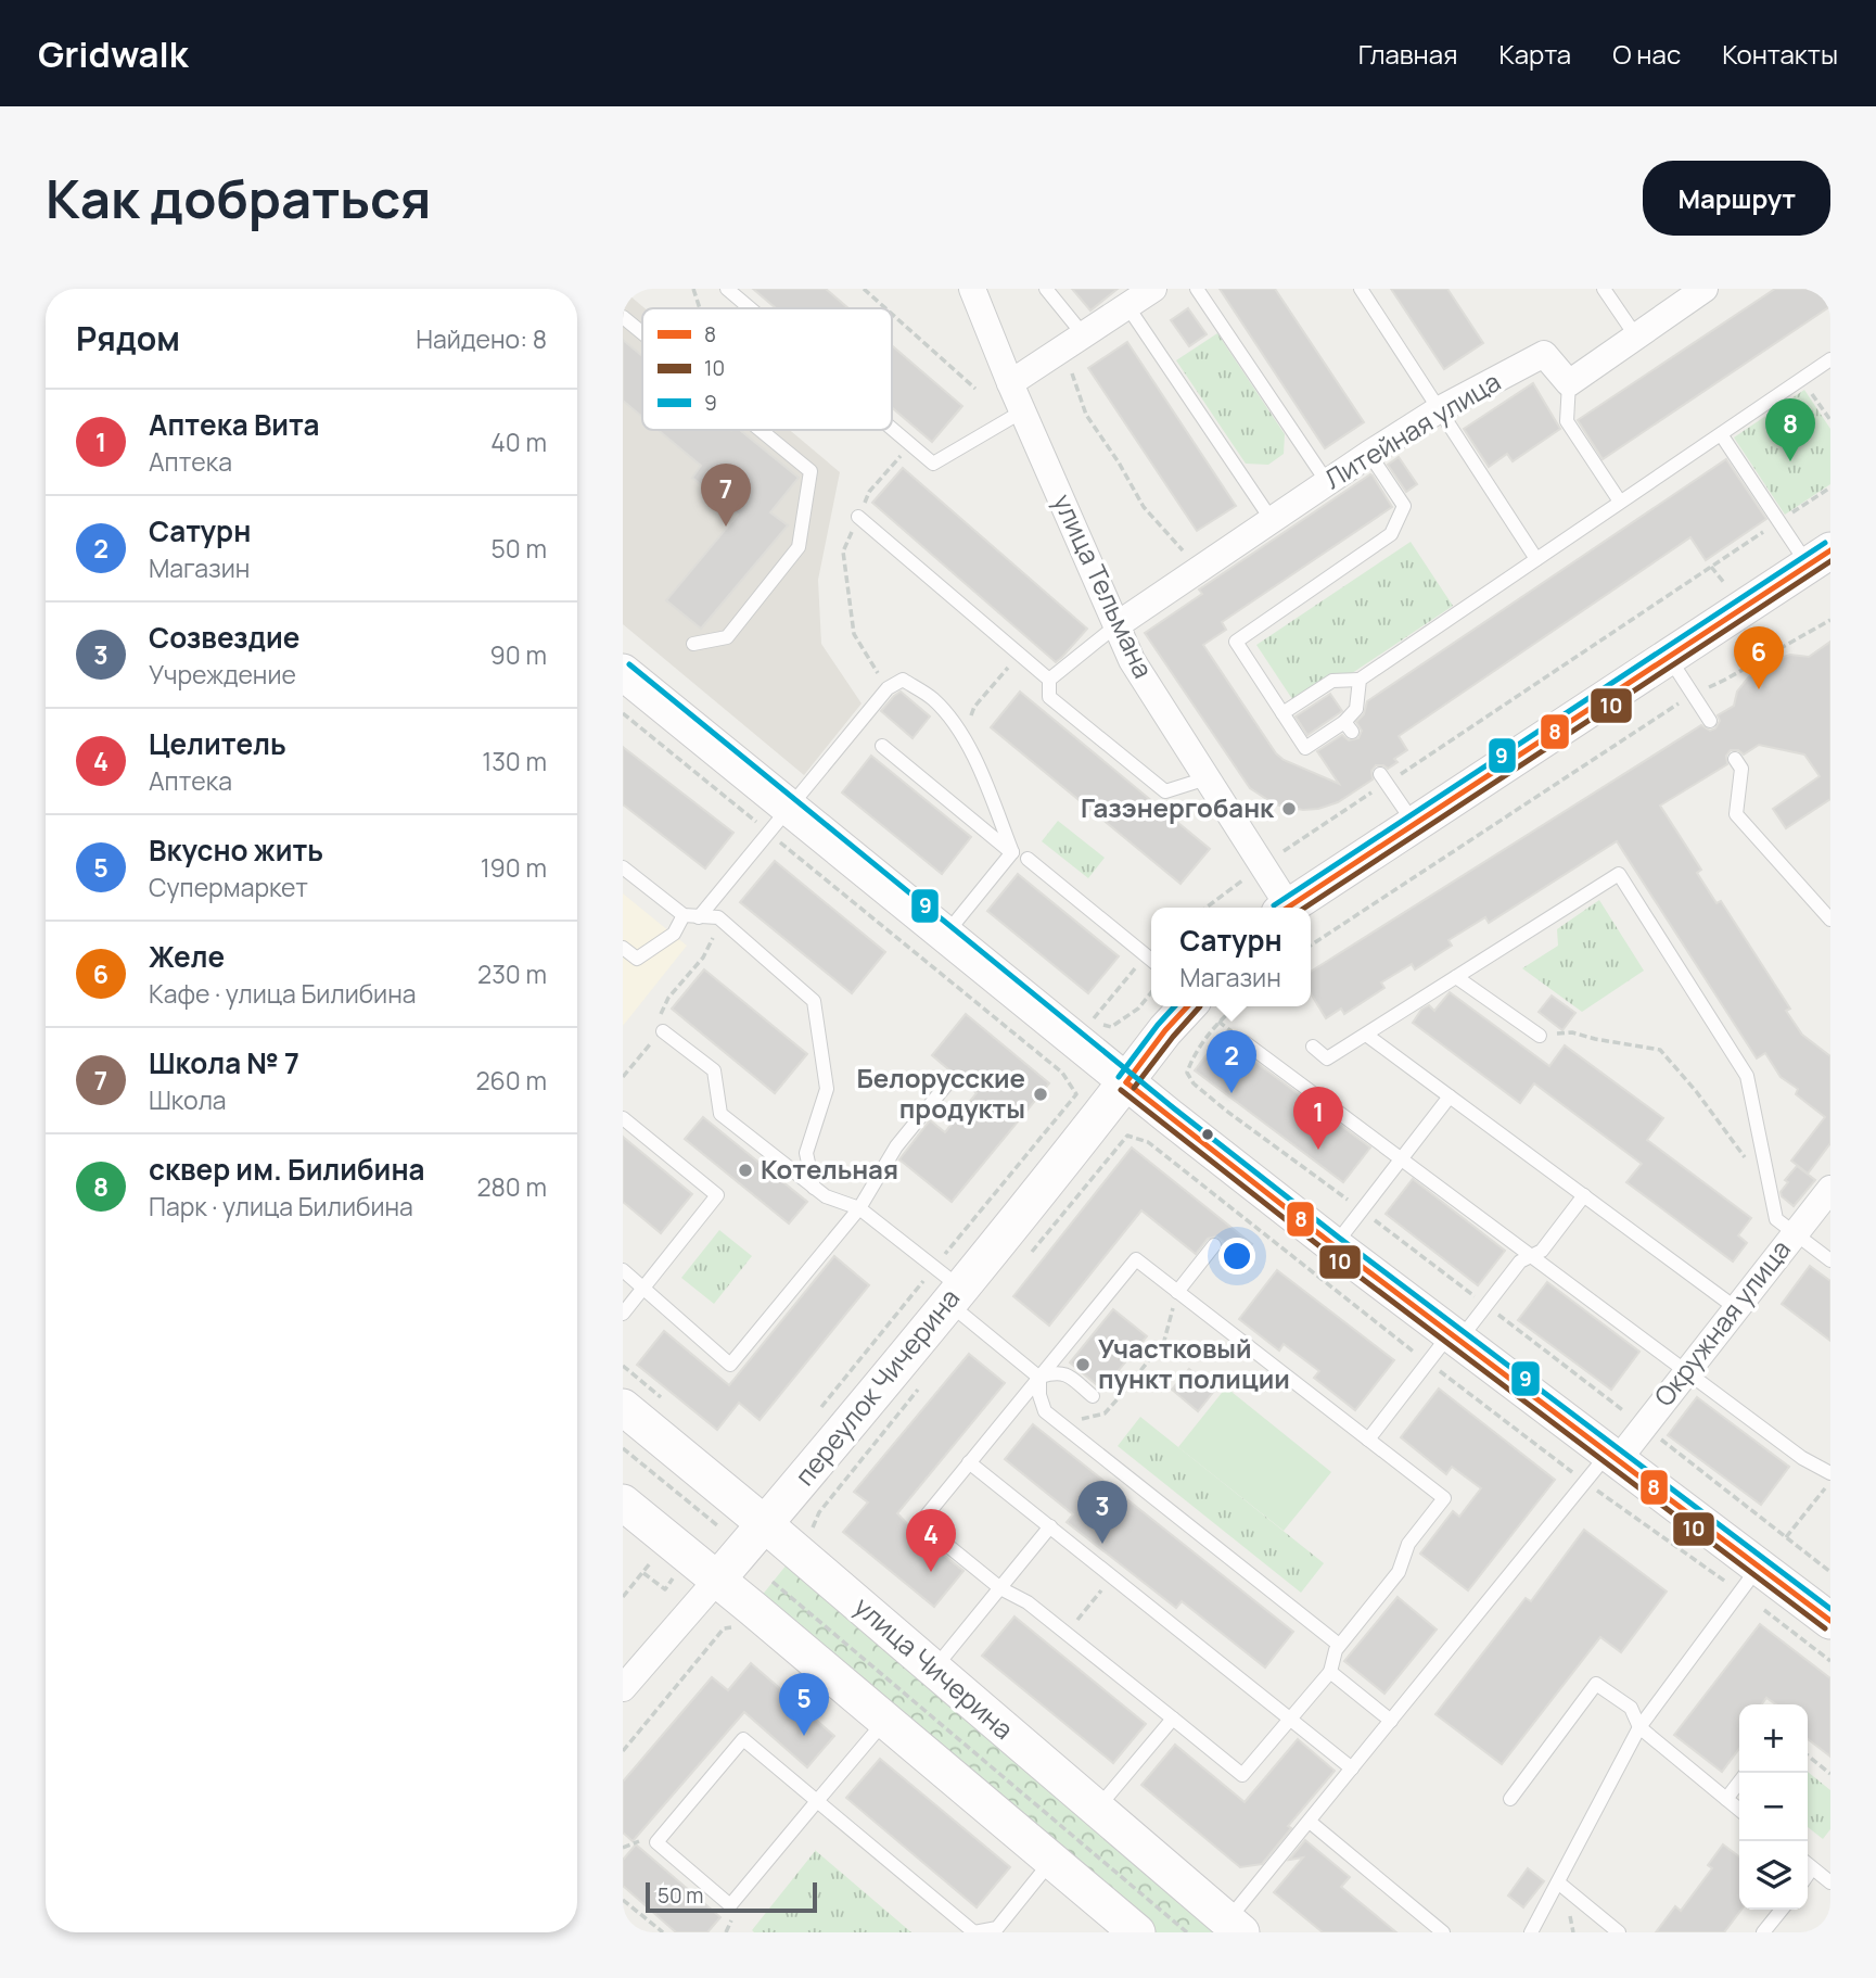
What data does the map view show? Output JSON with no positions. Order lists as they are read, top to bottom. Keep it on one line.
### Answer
{"streets":{"street":["Литейная улица","улица Тельмана","Окружная улица","переулок Чичерина","улица Чичерина"]},"crossings":[["Литейная улица","улица Тельмана"],["переулок Чичерина","улица Чичерина"]],"places":["Газэнергобанк","Белорусские продукты","Котельная","Участковый пункт полиции"],"lines":["transit line 9","transit line 8","transit line 10"],"legend":["8","10","9"],"scale_bar":"50 m","page":{"header":"Gridwalk","nav":["Главная","Карта","О нас","Контакты"],"buttons":"Маршрут","title":"Как добраться","heading":["Рядом","Найдено: 8"],"list":[{"mark":"1","name":"Аптека Вита","note":"Аптека","value":"40 m"},{"mark":"2","name":"Сатурн","note":"Магазин","value":"50 m"},{"mark":"3","name":"Созвездие","note":"Учреждение","value":"90 m"},{"mark":"4","name":"Целитель","note":"Аптека","value":"130 m"},{"mark":"5","name":"Вкусно жить","note":"Супермаркет","value":"190 m"},{"mark":"6","name":"Желе","note":"Кафе · улица Билибина","value":"230 m"},{"mark":"7","name":"Школа № 7","note":"Школа","value":"260 m"},{"mark":"8","name":"сквер им. Билибина","note":"Парк · улица Билибина","value":"280 m"}],"pins":["8","7","6","2","1","3","4","5"],"popup":["Сатурн","Магазин"],"map_buttons":["+","−"],"scale":"50 m"}}
